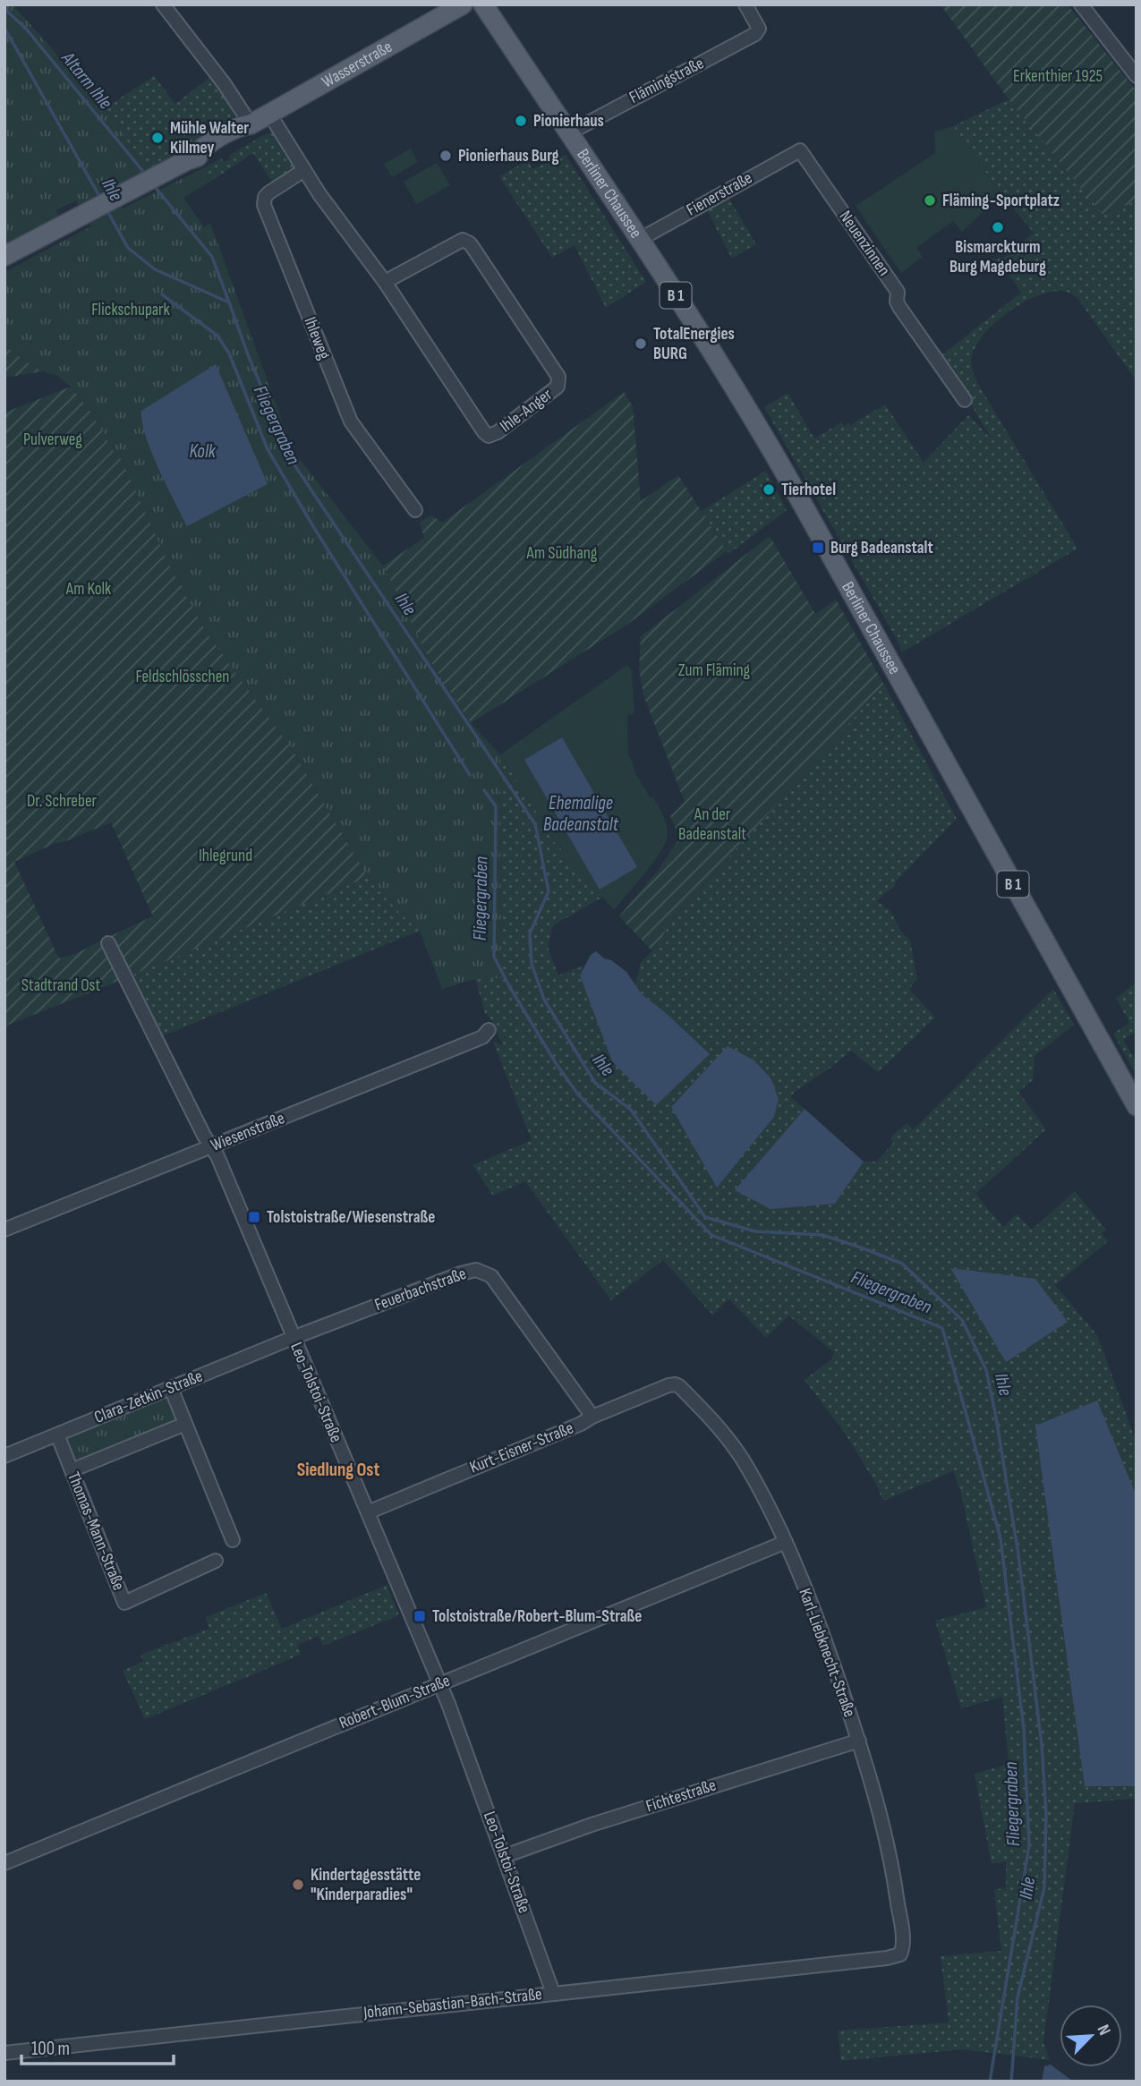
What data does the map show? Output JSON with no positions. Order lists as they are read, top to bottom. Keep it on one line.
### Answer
{"streets":{"main road":["Wasserstraße","Berliner Chaussee","B 1"],"street":["Flämingstraße","Fienerstraße","Neuenzinnen","Ihleweg","Ihle-Anger","Wiesenstraße","Feuerbachstraße","Leo-Tolstoi-Straße","Clara-Zetkin-Straße","Kurt-Eisner-Straße","Thomas-Mann-Straße","Karl-Liebknecht-Straße","Robert-Blum-Straße","Fichtestraße","Johann-Sebastian-Bach-Straße"]},"crossings":[["Wasserstraße","Ihle-Anger"],["Flämingstraße","Berliner Chaussee"],["Berliner Chaussee","Fienerstraße"],["Fienerstraße","Neuenzinnen"],["Ihleweg","Ihle-Anger"],["Wiesenstraße","Leo-Tolstoi-Straße"],["Feuerbachstraße","Leo-Tolstoi-Straße"],["Feuerbachstraße","Clara-Zetkin-Straße"],["Feuerbachstraße","Kurt-Eisner-Straße"],["Leo-Tolstoi-Straße","Clara-Zetkin-Straße"],["Leo-Tolstoi-Straße","Kurt-Eisner-Straße"],["Leo-Tolstoi-Straße","Robert-Blum-Straße"],["Leo-Tolstoi-Straße","Fichtestraße"],["Leo-Tolstoi-Straße","Johann-Sebastian-Bach-Straße"],["Clara-Zetkin-Straße","Thomas-Mann-Straße"],["Kurt-Eisner-Straße","Karl-Liebknecht-Straße"],["Karl-Liebknecht-Straße","Robert-Blum-Straße"],["Karl-Liebknecht-Straße","Fichtestraße"],["Karl-Liebknecht-Straße","Johann-Sebastian-Bach-Straße"]],"districts":["Siedlung Ost"],"water":["Altarm Ihle","Ihle","Fliegergraben","Kolk","Ehemalige Badeanstalt"],"parks":["Erkenthier 1925","Flickschupark","Pulverweg","Am Südhang","Am Kolk","Zum Fläming","Feldschlösschen","Dr. Schreber","An der Badeanstalt","Ihlegrund","Stadtrand Ost"],"places":{"other":["Pionierhaus","Mühle Walter Killmey","Pionierhaus Burg","Fläming-Sportplatz","Bismarckturm Burg Magdeburg","TotalEnergies BURG","Tierhotel","Kindertagesstätte \"Kinderparadies\""],"transit":["Burg Badeanstalt","Tolstoistraße/Wiesenstraße","Tolstoistraße/Robert-Blum-Straße"]},"scale_bar":"100 m","north":"top right"}
